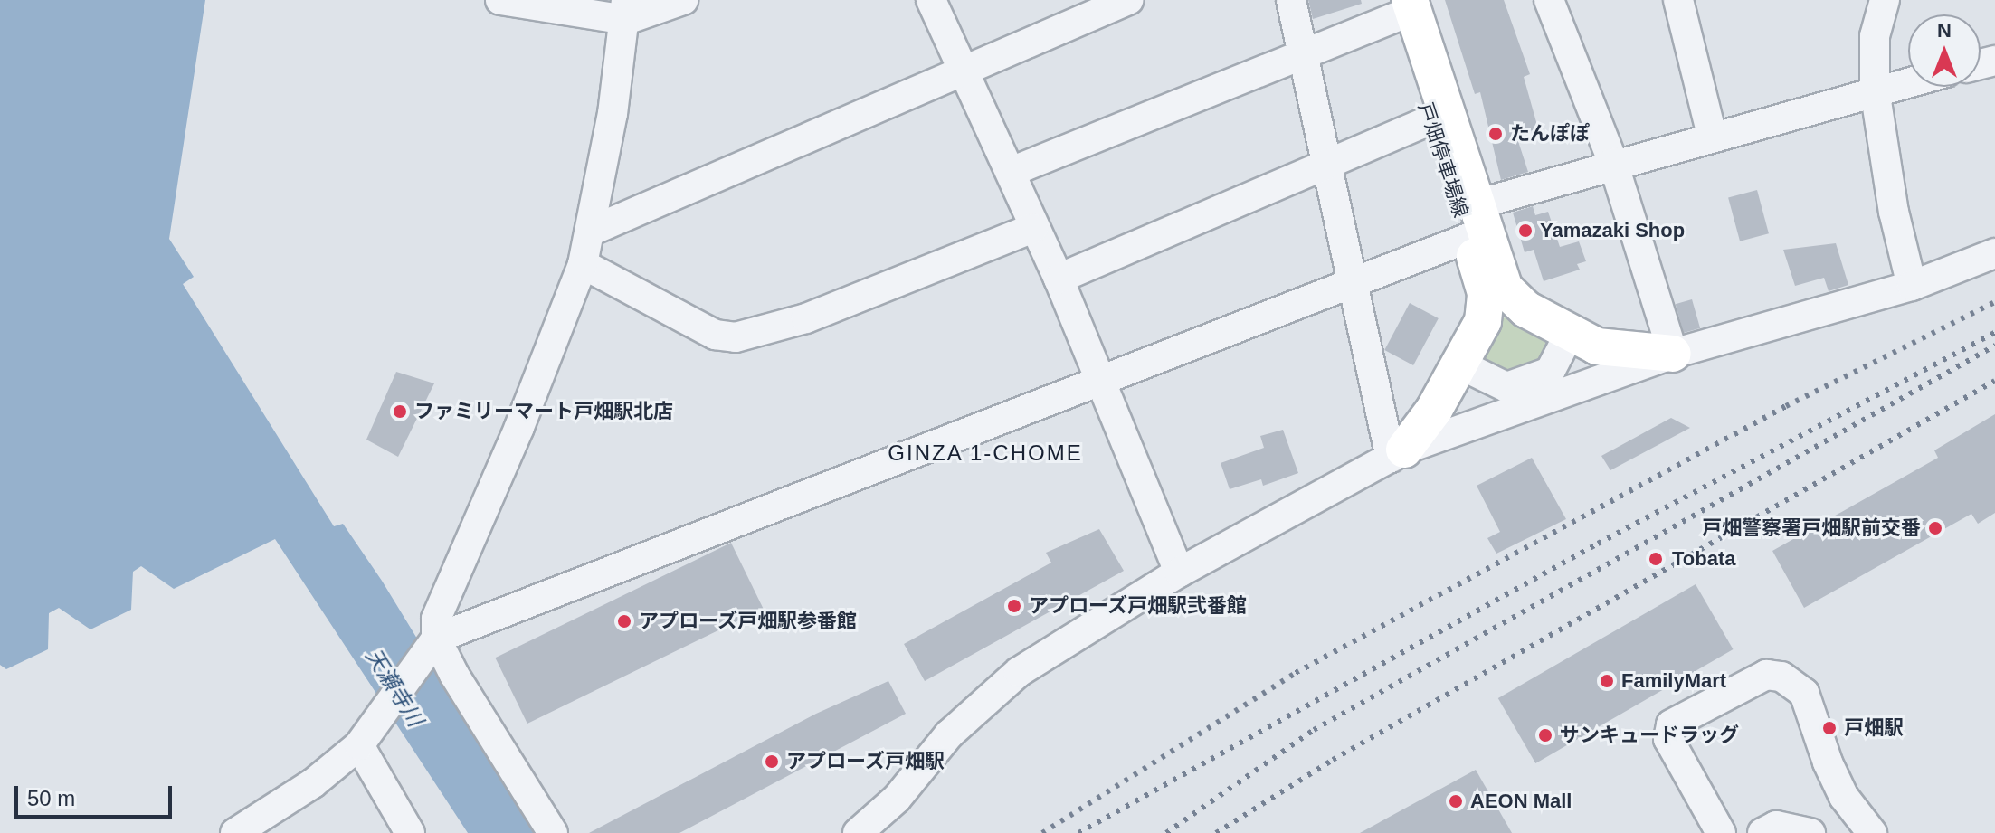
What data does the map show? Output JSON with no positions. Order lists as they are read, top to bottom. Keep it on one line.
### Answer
{"streets":{"main road":["戸畑停車場線"]},"districts":["GINZA 1-CHOME"],"water":["天瀬寺川"],"places":["たんぽぽ","Yamazaki Shop","ファミリーマート戸畑駅北店","戸畑警察署戸畑駅前交番","Tobata","アプローズ戸畑駅弐番館","アプローズ戸畑駅参番館","FamilyMart","戸畑駅","サンキュードラッグ","アプローズ戸畑駅","AEON Mall"],"scale_bar":"50 m","north":"top"}
